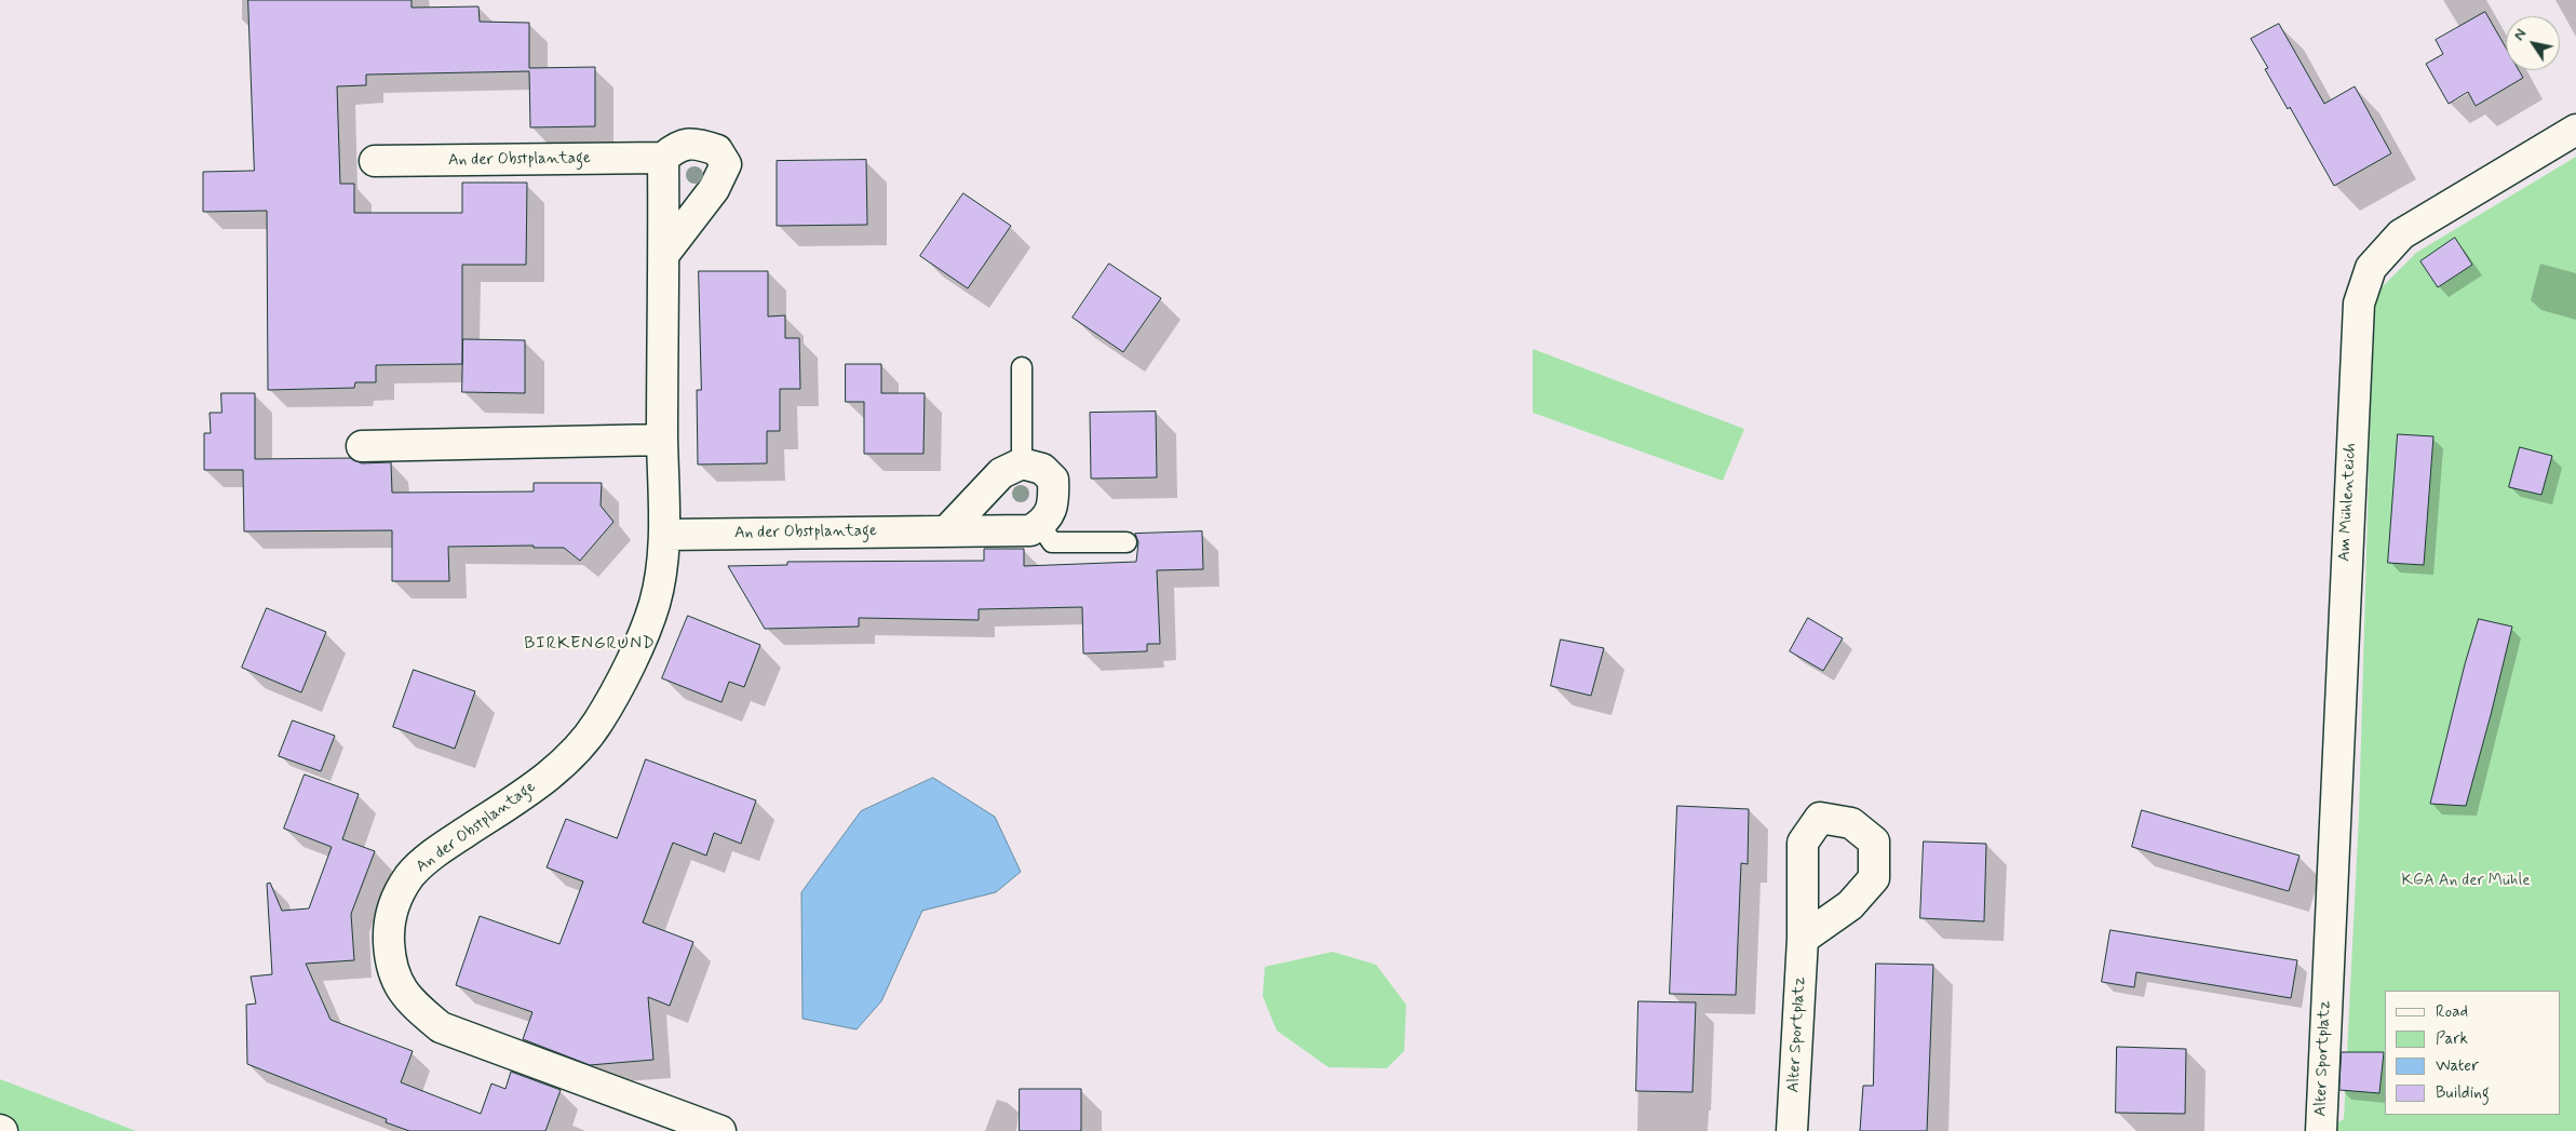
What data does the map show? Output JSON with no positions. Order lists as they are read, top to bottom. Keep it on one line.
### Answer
{"streets":{"street":["An der Obstplantage","Am Mühlenteich","Alter Sportplatz"]},"crossings":[["Am Mühlenteich","Alter Sportplatz"]],"districts":["BIRKENGRUND"],"parks":["KGA An der Mühle"],"legend":["Road","Park","Water","Building"],"north":"top left"}
